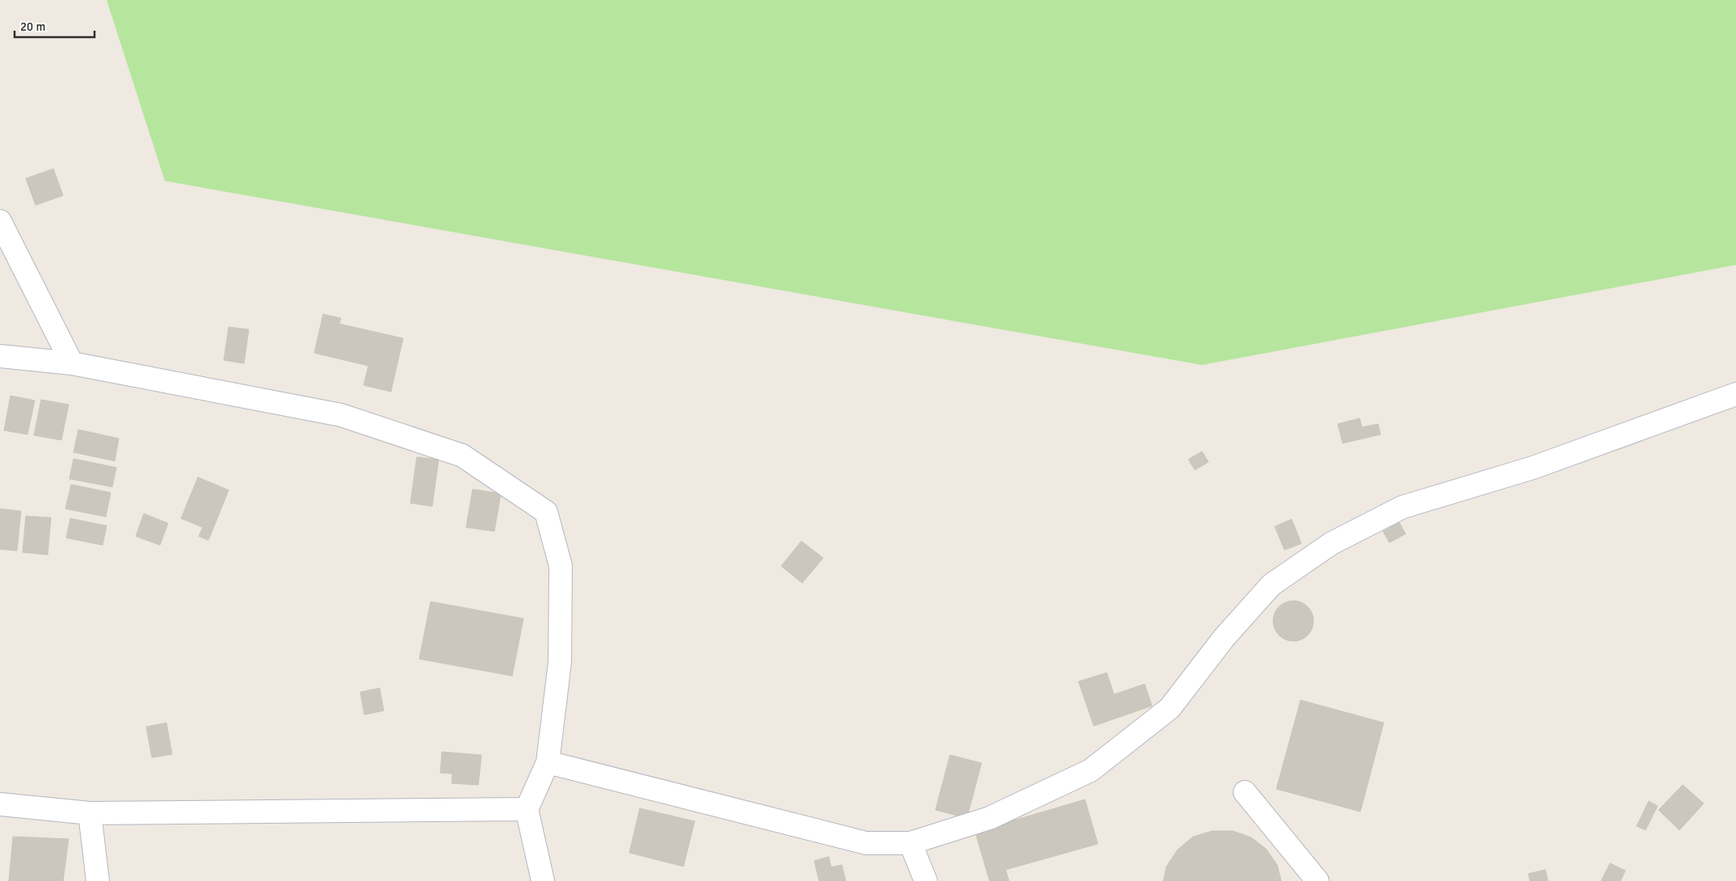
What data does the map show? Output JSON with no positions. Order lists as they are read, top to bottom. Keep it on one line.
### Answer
{"scale_bar":"20 m"}
